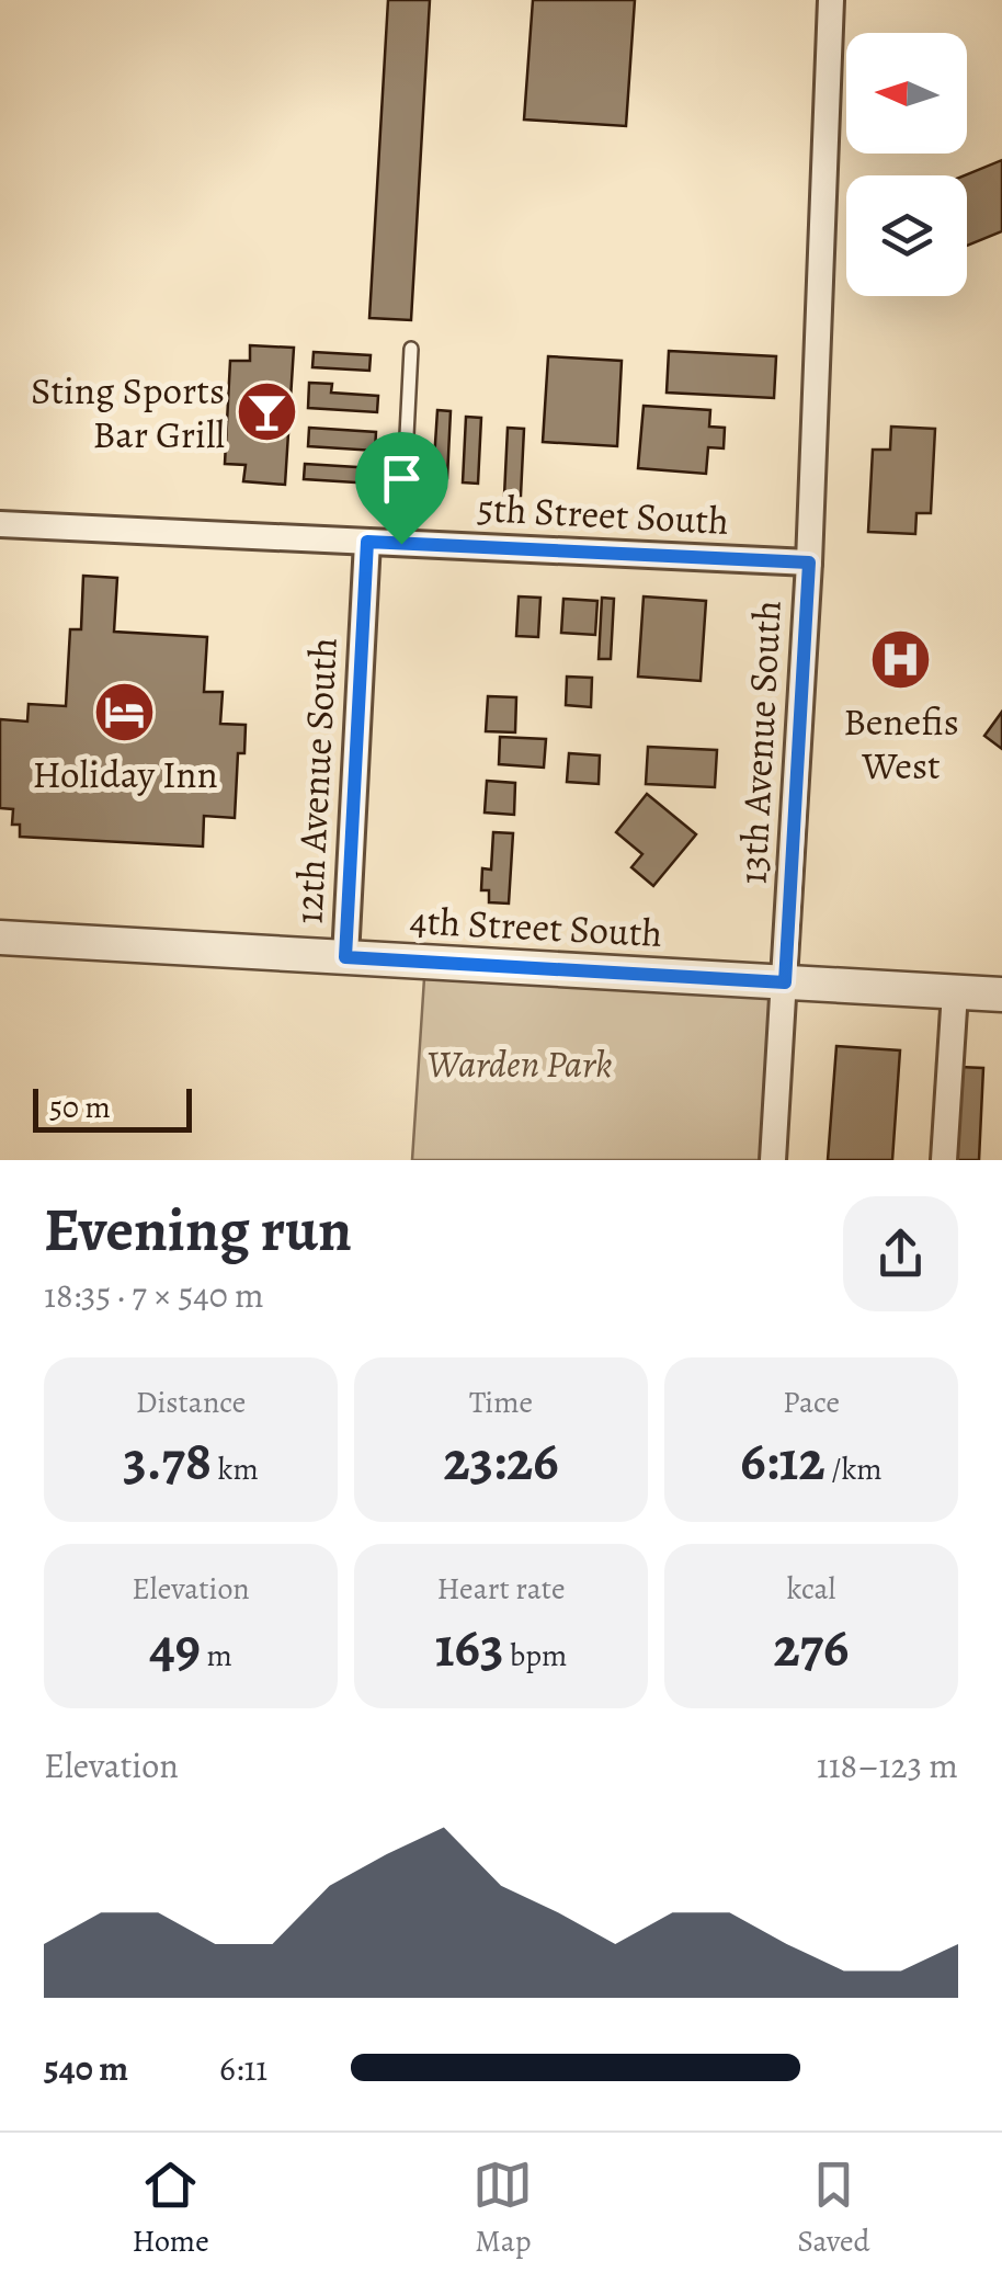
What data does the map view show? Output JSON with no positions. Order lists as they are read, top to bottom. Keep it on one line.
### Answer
{"streets":{"street":["5th Street South","13th Avenue South","12th Avenue South","4th Street South"]},"crossings":[["5th Street South","13th Avenue South"],["5th Street South","12th Avenue South"],["13th Avenue South","4th Street South"],["12th Avenue South","4th Street South"]],"parks":["Warden Park"],"places":{"bar":["Sting Sports Bar Grill"],"hospital":["Benefis West"],"hotel":["Holiday Inn"]},"scale_bar":"50 m","north":"left","page":{"scale":"50 m","heading":["Evening run","18:35 · 7 × 540 m"],"stats":[["Distance","3.78 km"],["Time","23:26"],["Pace","6:12 /km"],["Elevation","49 m"],["Heart rate","163 bpm"],["kcal","276"]],"chart":["Elevation","118–123 m"],"list":[{"name":"540 m","note":"6:11"}],"tabs":["Home","Map","Saved"]}}
